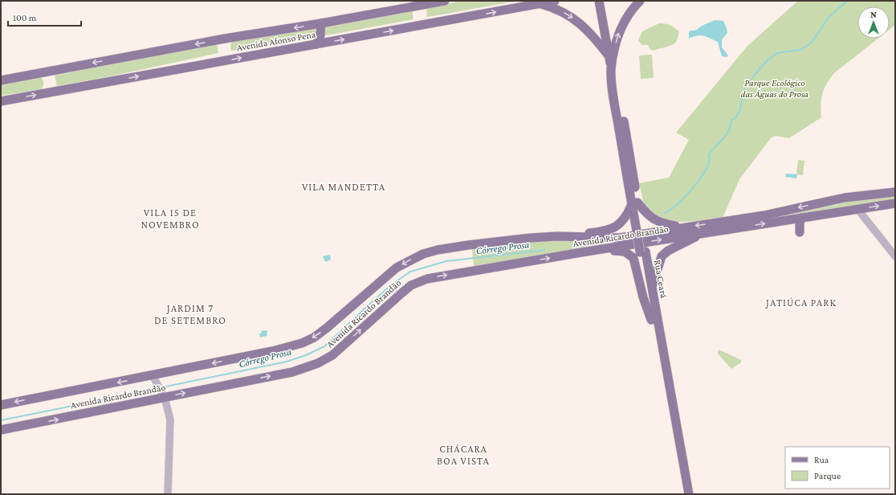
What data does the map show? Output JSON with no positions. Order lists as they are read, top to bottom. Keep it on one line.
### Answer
{"streets":{"main road":["Avenida Afonso Pena","Avenida Ricardo Brandão","Rua Ceará"]},"districts":["VILA MANDETTA","VILA 15 DE NOVEMBRO","JATIÚCA PARK","JARDIM 7 DE SETEMBRO","CHÁCARA BOA VISTA"],"water":["Córrego Prosa"],"parks":["Parque Ecológico das Águas do Prosa"],"legend":["Rua","Parque"],"scale_bar":"100 m","north":"top"}
